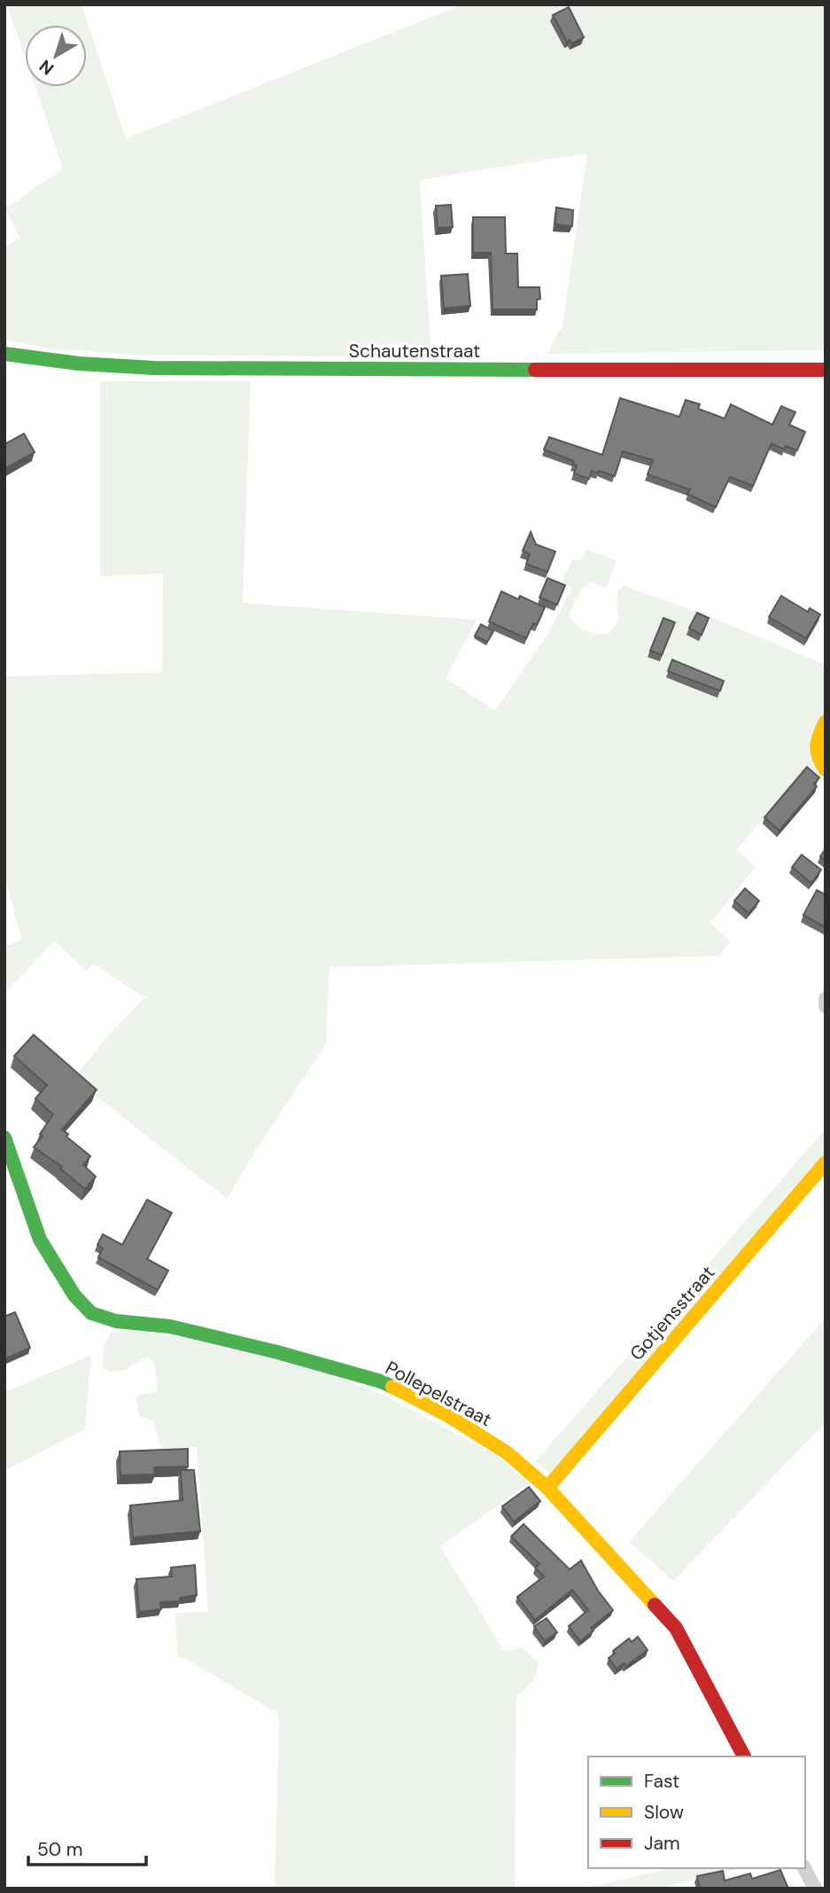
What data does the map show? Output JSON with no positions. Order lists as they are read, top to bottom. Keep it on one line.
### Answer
{"streets":{"street":["Schautenstraat","Gotjensstraat","Pollepelstraat"]},"crossings":[["Gotjensstraat","Pollepelstraat"]],"legend":["Fast","Slow","Jam"],"scale_bar":"50 m","north":"bottom left"}
